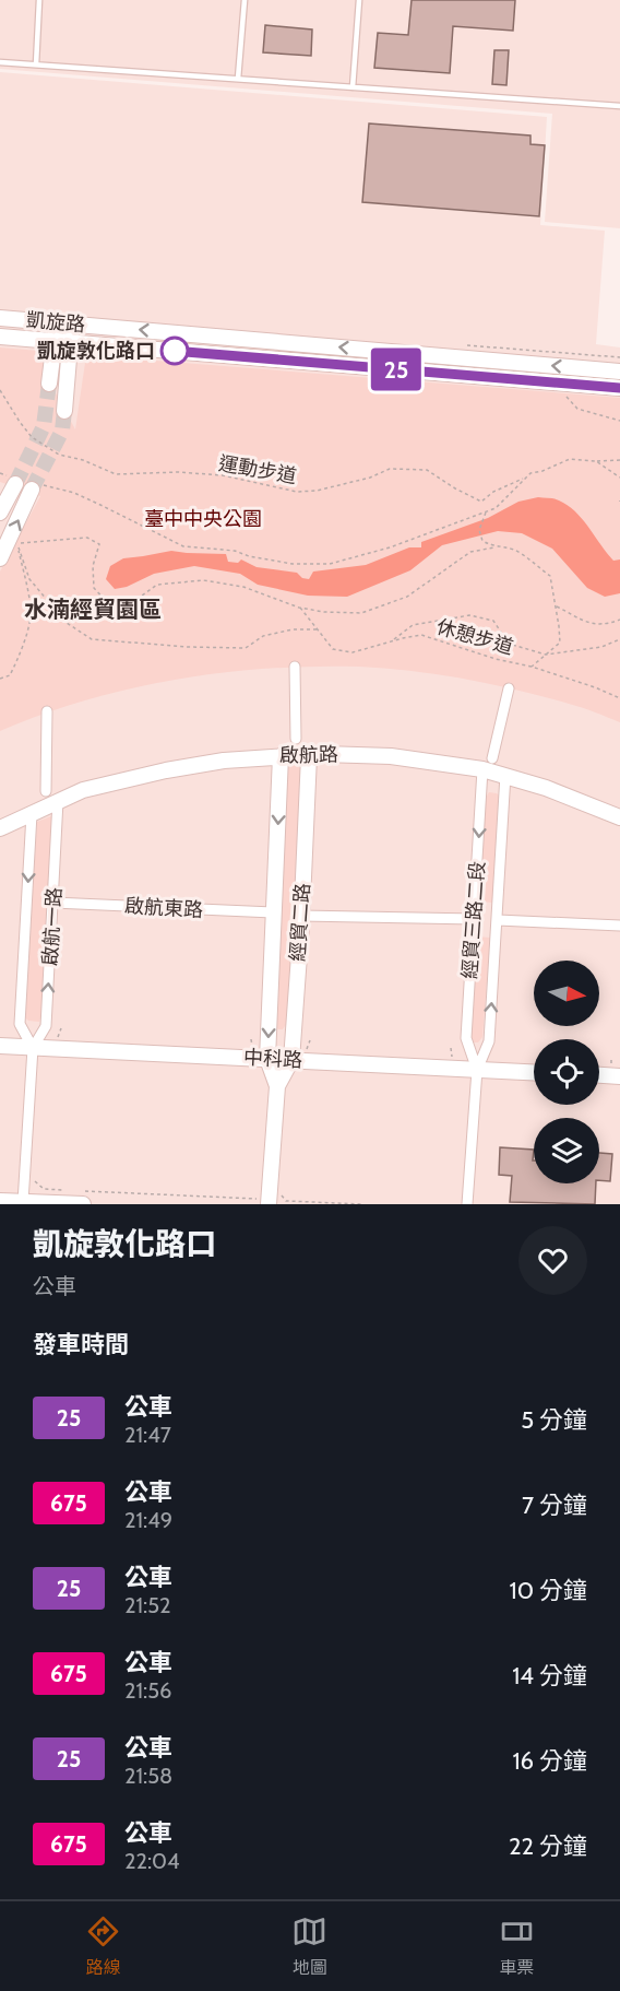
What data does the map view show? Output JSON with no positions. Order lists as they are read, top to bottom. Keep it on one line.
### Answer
{"streets":{"street":["凱旋路","啟航路","啟航東路","經貿三路二段","經貿二路","啟航一路","中科路"],"path":["運動步道","休憩步道"]},"crossings":[["啟航路","經貿三路二段"],["啟航路","經貿二路"],["啟航路","啟航一路"],["啟航東路","經貿二路"],["啟航東路","啟航一路"],["經貿三路二段","中科路"],["經貿二路","中科路"],["啟航一路","中科路"]],"districts":["水湳經貿園區"],"parks":["臺中中央公園"],"places":["凱旋敦化路口"],"lines":["bus line 25"],"north":"right","page":{"on_map":"25","heading":[["凱旋敦化路口","公車"],"發車時間"],"list":[{"mark":"25","name":"公車","note":"21:47","value":"5 分鐘"},{"mark":"675","name":"公車","note":"21:49","value":"7 分鐘"},{"mark":"25","name":"公車","note":"21:52","value":"10 分鐘"},{"mark":"675","name":"公車","note":"21:56","value":"14 分鐘"},{"mark":"25","name":"公車","note":"21:58","value":"16 分鐘"},{"mark":"675","name":"公車","note":"22:04","value":"22 分鐘"}],"tabs":["路線","地圖","車票"]}}
